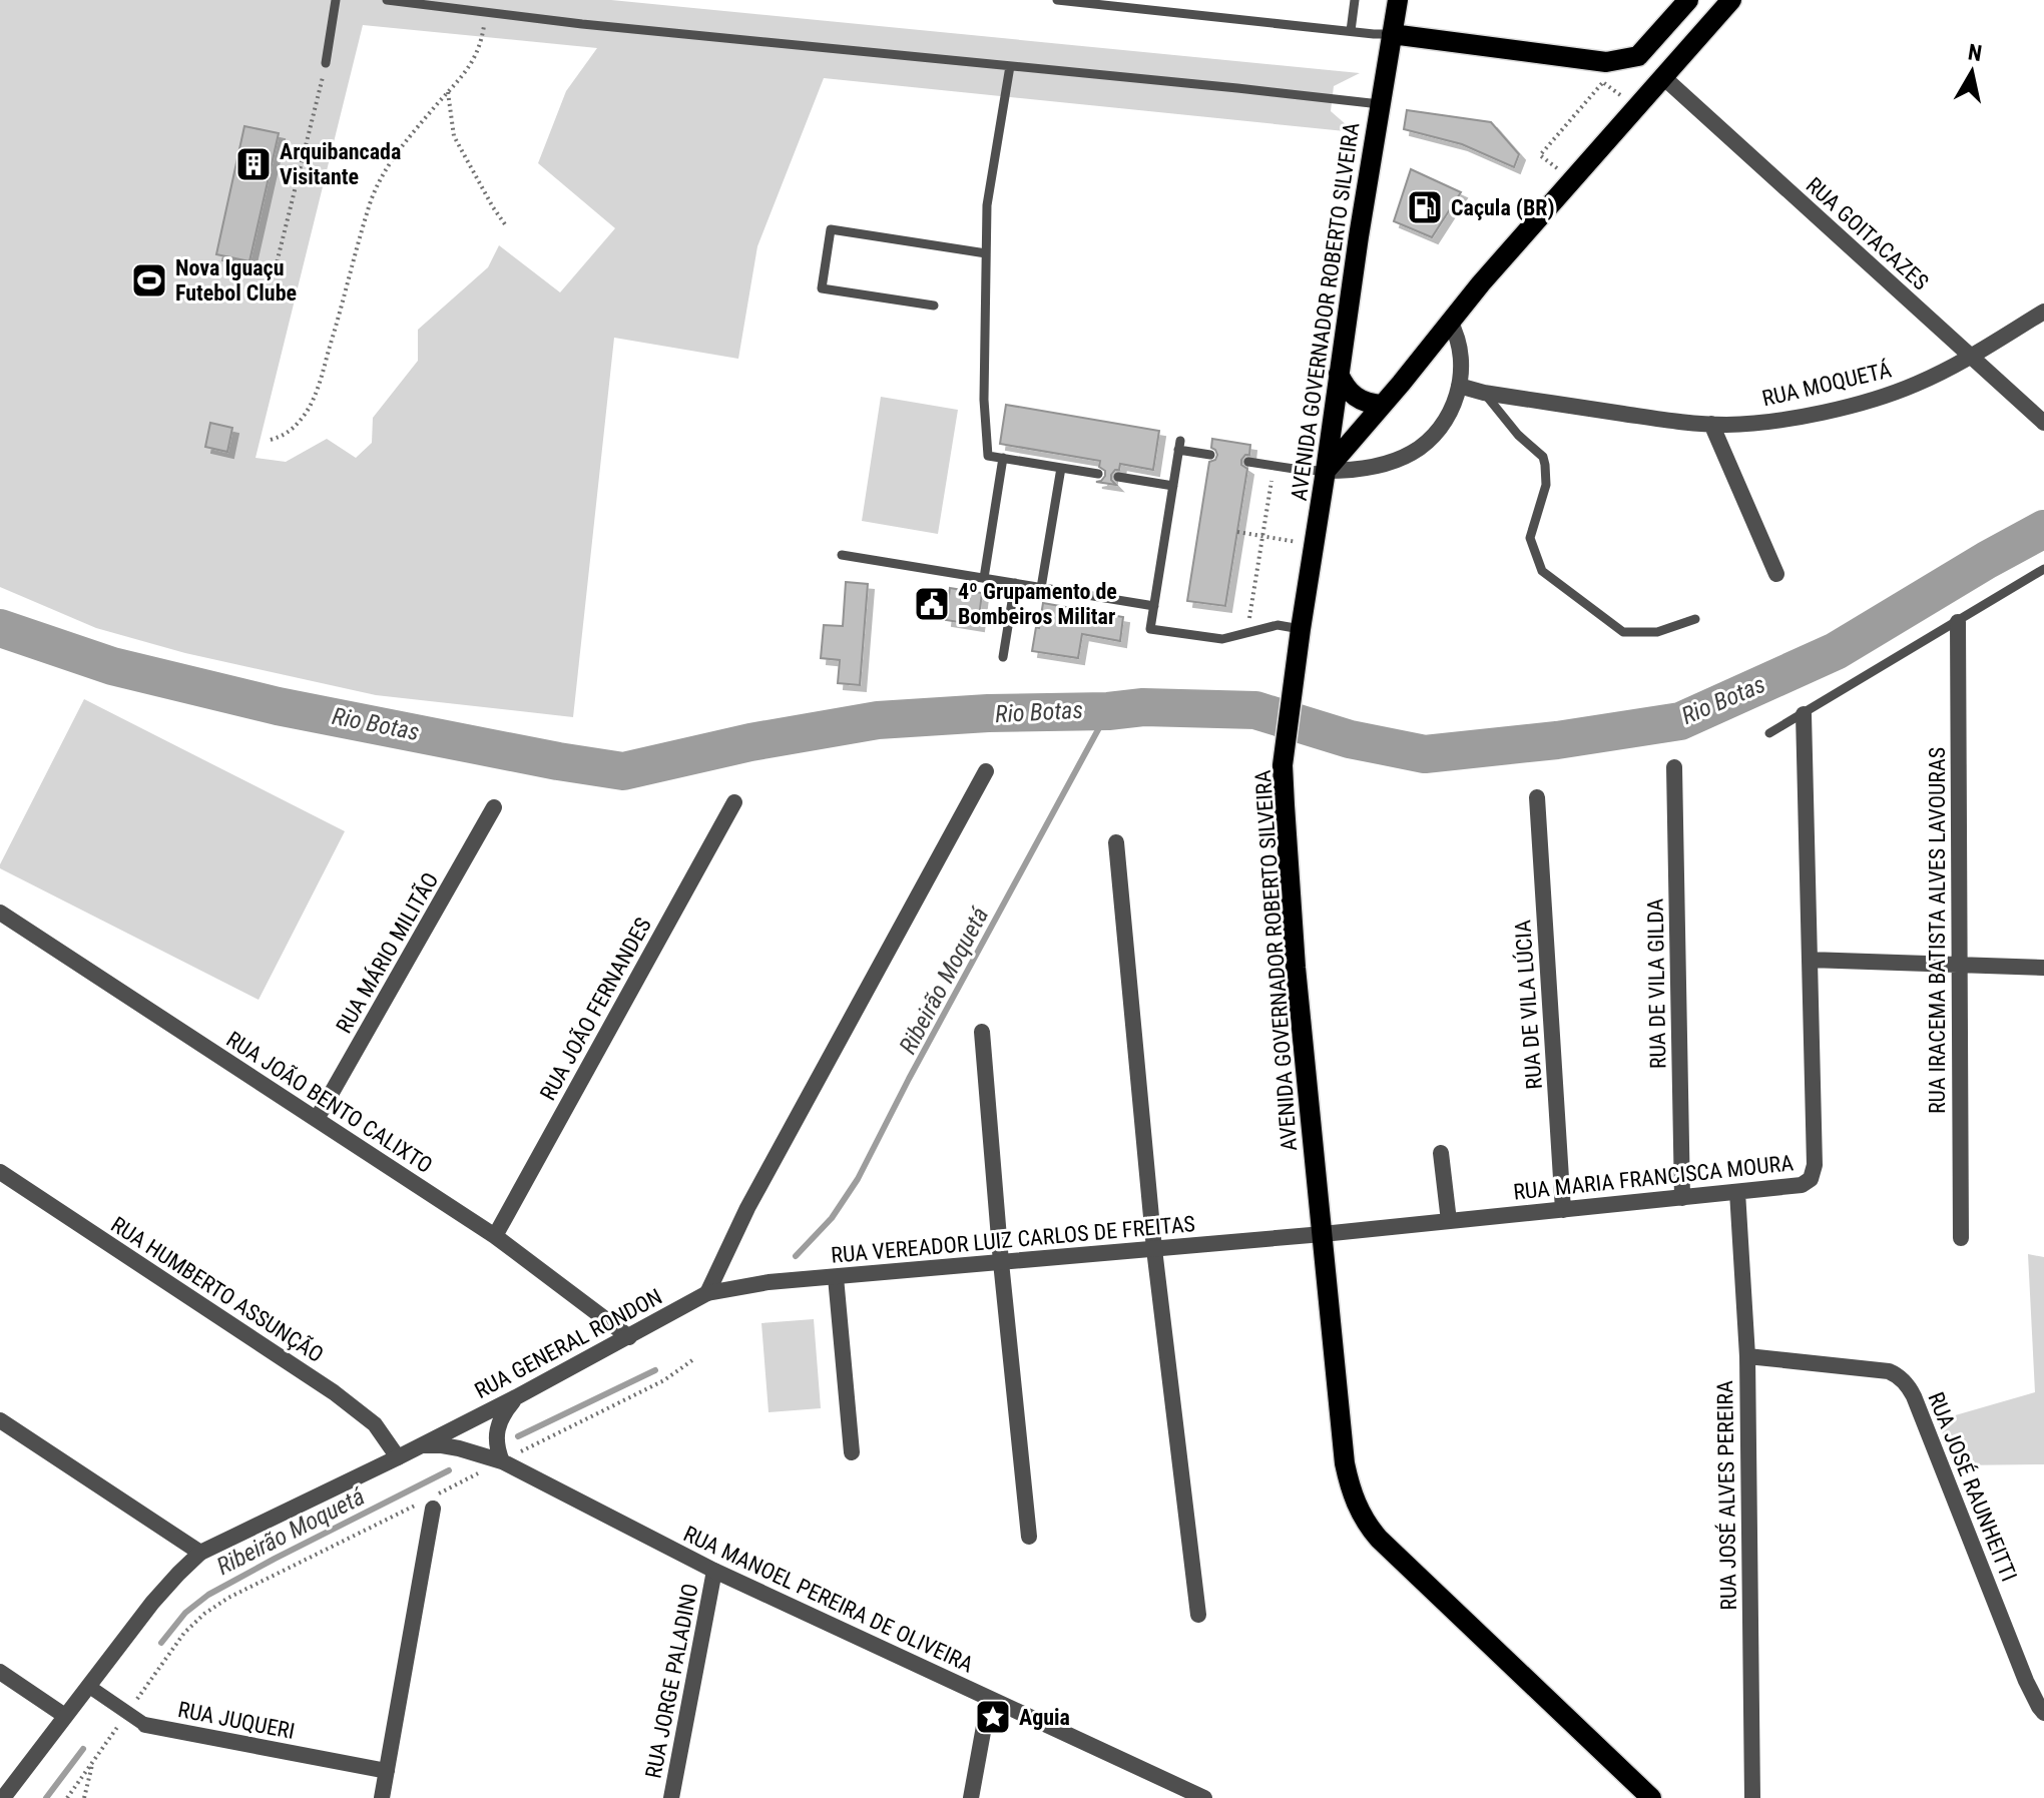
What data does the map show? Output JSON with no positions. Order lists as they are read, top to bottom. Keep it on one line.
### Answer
{"streets":{"main road":["AVENIDA GOVERNADOR ROBERTO SILVEIRA"],"street":["RUA GOITACAZES","RUA MOQUETÁ","RUA IRACEMA BATISTA ALVES LAVOURAS","RUA MÁRIO MILITÃO","RUA DE VILA GILDA","RUA DE VILA LÚCIA","RUA JOÃO FERNANDES","RUA JOÃO BENTO CALIXTO","RUA MARIA FRANCISCA MOURA","RUA VEREADOR LUIZ CARLOS DE FREITAS","RUA HUMBERTO ASSUNÇÃO","RUA GENERAL RONDON","RUA JOSÉ RAUNHEITTI","RUA JOSÉ ALVES PEREIRA","RUA MANOEL PEREIRA DE OLIVEIRA","RUA JORGE PALADINO","RUA JUQUERI"]},"crossings":[["RUA GOITACAZES","RUA MOQUETÁ"],["AVENIDA GOVERNADOR ROBERTO SILVEIRA","RUA MARIA FRANCISCA MOURA"],["AVENIDA GOVERNADOR ROBERTO SILVEIRA","RUA VEREADOR LUIZ CARLOS DE FREITAS"],["RUA MÁRIO MILITÃO","RUA JOÃO BENTO CALIXTO"],["RUA DE VILA GILDA","RUA MARIA FRANCISCA MOURA"],["RUA DE VILA LÚCIA","RUA MARIA FRANCISCA MOURA"],["RUA JOÃO FERNANDES","RUA JOÃO BENTO CALIXTO"],["RUA JOÃO BENTO CALIXTO","RUA GENERAL RONDON"],["RUA MARIA FRANCISCA MOURA","RUA VEREADOR LUIZ CARLOS DE FREITAS"],["RUA MARIA FRANCISCA MOURA","RUA JOSÉ ALVES PEREIRA"],["RUA VEREADOR LUIZ CARLOS DE FREITAS","RUA GENERAL RONDON"],["RUA HUMBERTO ASSUNÇÃO","RUA GENERAL RONDON"],["RUA GENERAL RONDON","RUA MANOEL PEREIRA DE OLIVEIRA"],["RUA GENERAL RONDON","RUA JUQUERI"],["RUA JOSÉ RAUNHEITTI","RUA JOSÉ ALVES PEREIRA"],["RUA MANOEL PEREIRA DE OLIVEIRA","RUA JORGE PALADINO"]],"water":["Rio Botas","Ribeirão Moquetá"],"places":{"building":["Arquibancada Visitante"],"fuel station":["Caçula (BR)"],"sports":["Nova Iguaçu Futebol Clube"],"public building":["4º Grupamento de Bombeiros Militar"],"place":["Aguia"]},"north":"top"}
